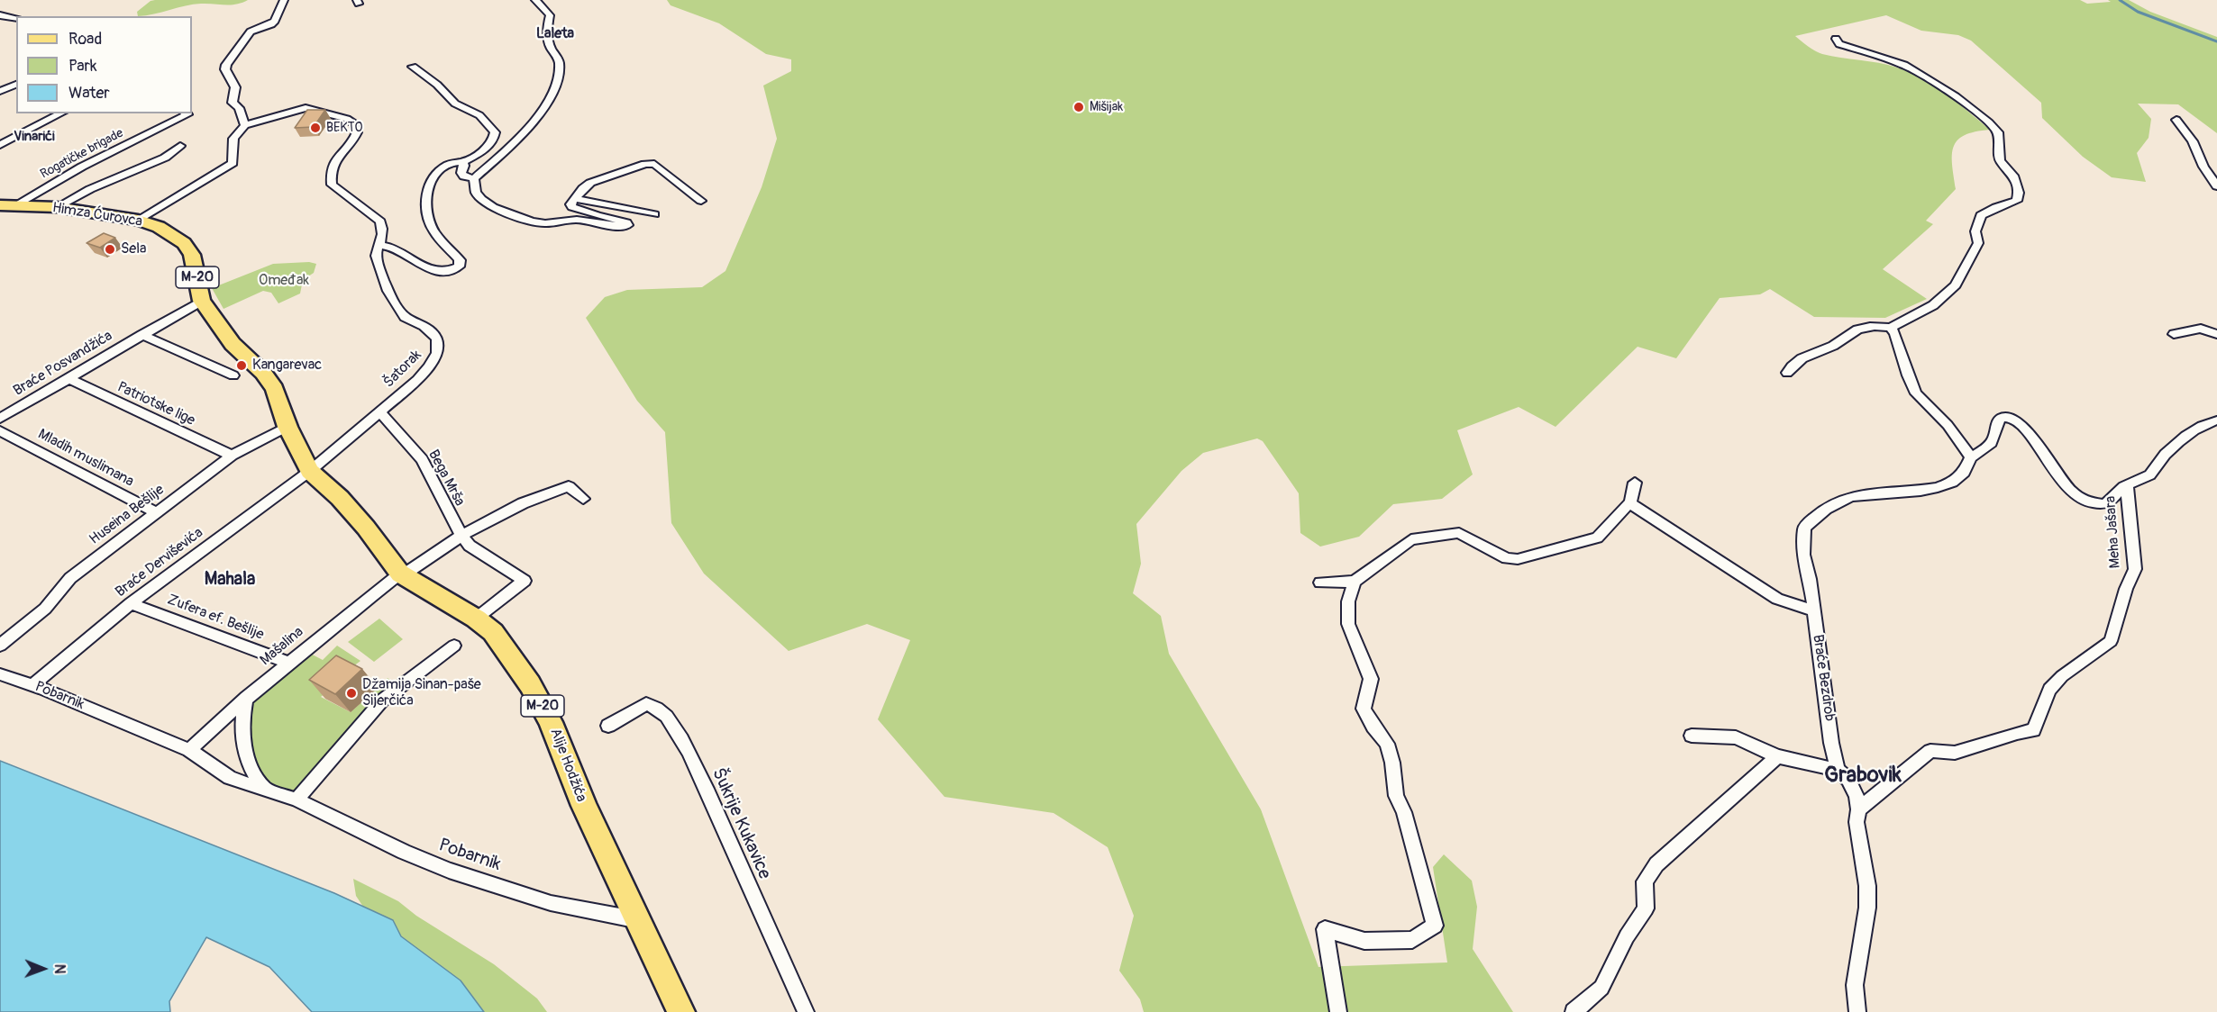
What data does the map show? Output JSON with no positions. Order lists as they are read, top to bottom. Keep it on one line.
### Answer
{"streets":{"main road":["Himza Ćurovca","M-20","Alije Hodžića"],"street":["Rogatičke brigade","Braće Posvandžića","Šatorak","Patriotske lige","Mladih muslimana","Bega Mrša","Huseina Bešlije","Meha Jašara","Braće Derviševića","Zufera ef. Bešlije","Mašalina","Braće Bezdrob","Pobarnik","Šukrije Kukavice"]},"crossings":[["Rogatičke brigade","Himza Ćurovca"],["Himza Ćurovca","Braće Posvandžića"],["Himza Ćurovca","Šatorak"],["Himza Ćurovca","Huseina Bešlije"],["Himza Ćurovca","Braće Derviševića"],["Himza Ćurovca","Alije Hodžića"],["Braće Posvandžića","Patriotske lige"],["Šatorak","Bega Mrša"],["Šatorak","Braće Derviševića"],["Šatorak","Alije Hodžića"],["Patriotske lige","Huseina Bešlije"],["Mladih muslimana","Huseina Bešlije"],["Bega Mrša","Mašalina"],["Meha Jašara","Braće Bezdrob"],["Braće Derviševića","Zufera ef. Bešlije"],["Braće Derviševića","Pobarnik"],["Braće Derviševića","Alije Hodžića"],["Zufera ef. Bešlije","Mašalina"],["Mašalina","Pobarnik"],["Mašalina","Alije Hodžića"],["Pobarnik","Alije Hodžića"]],"districts":["Laleta","Vinarići","Mahala","Grabovik"],"parks":["Omeđak"],"places":["Mišijak","BEKTO","Sela","Kangarevac","Džamija Sinan-paše Sijerčića"],"legend":["Road","Park","Water"],"north":"right"}
